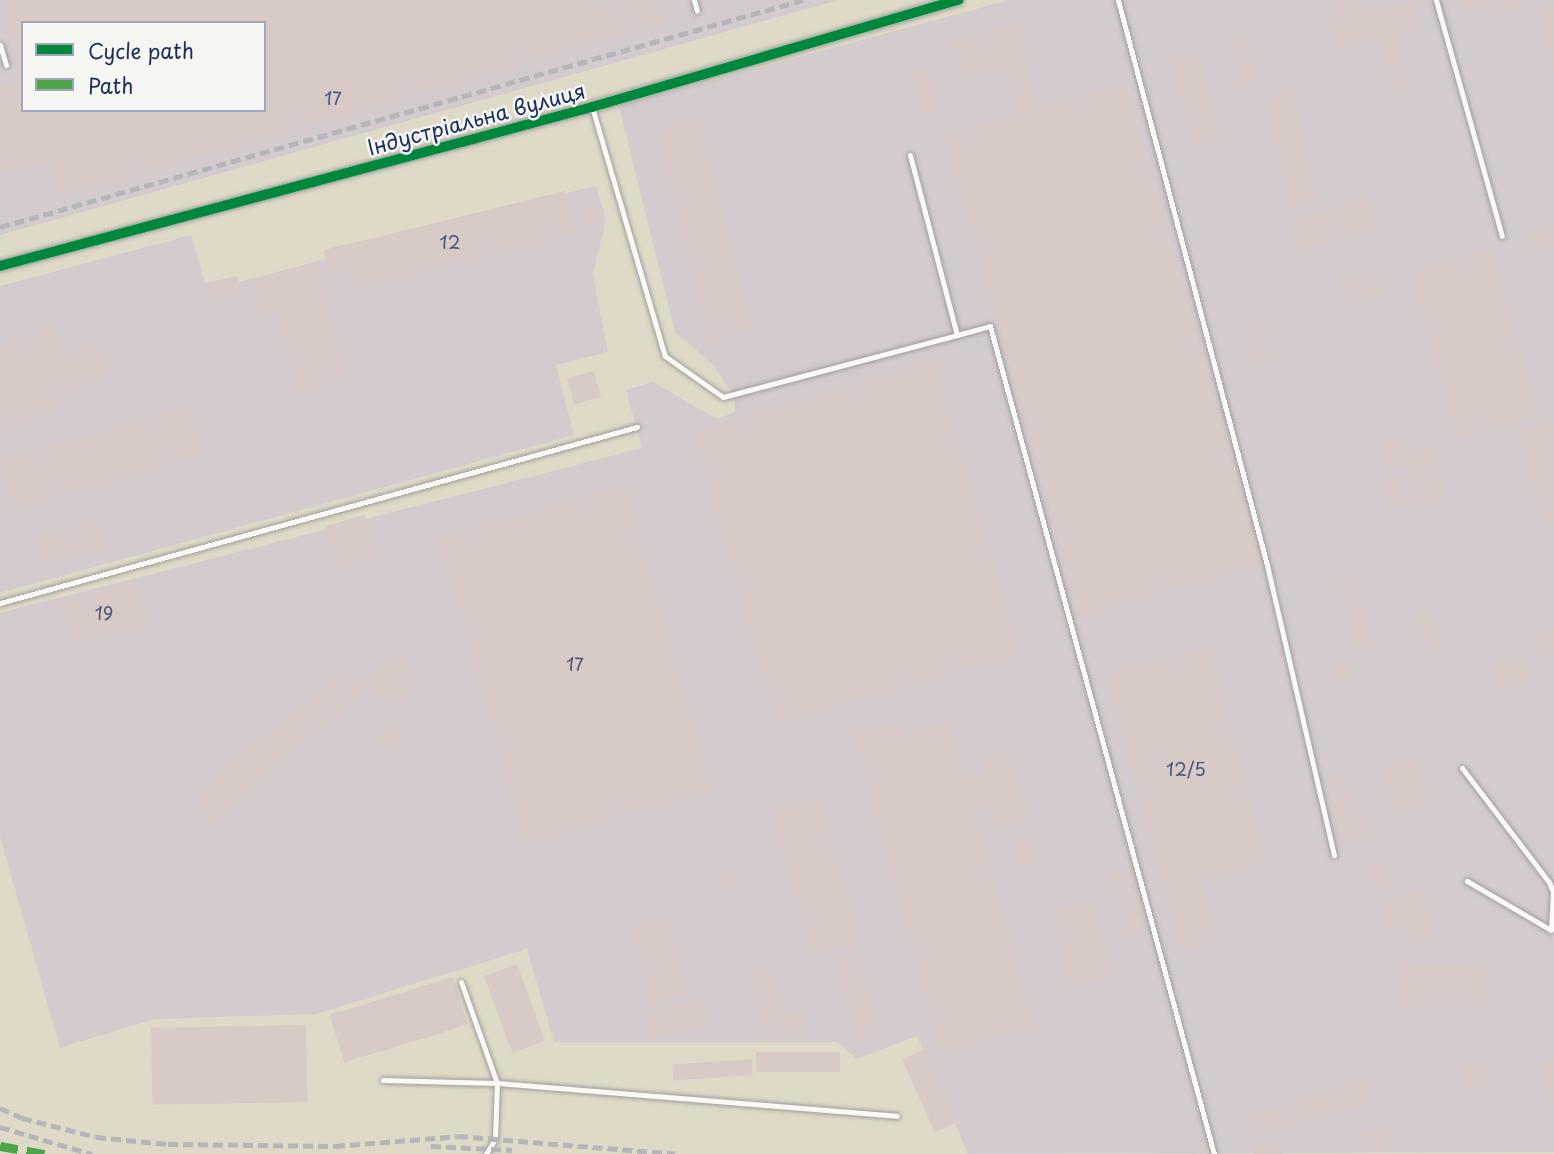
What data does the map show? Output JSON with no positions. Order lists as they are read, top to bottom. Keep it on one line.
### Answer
{"streets":{"street":["Індустріальна вулиця"]},"house_numbers":["17","12","19","17","12/5"],"legend":["Cycle path","Path"]}
